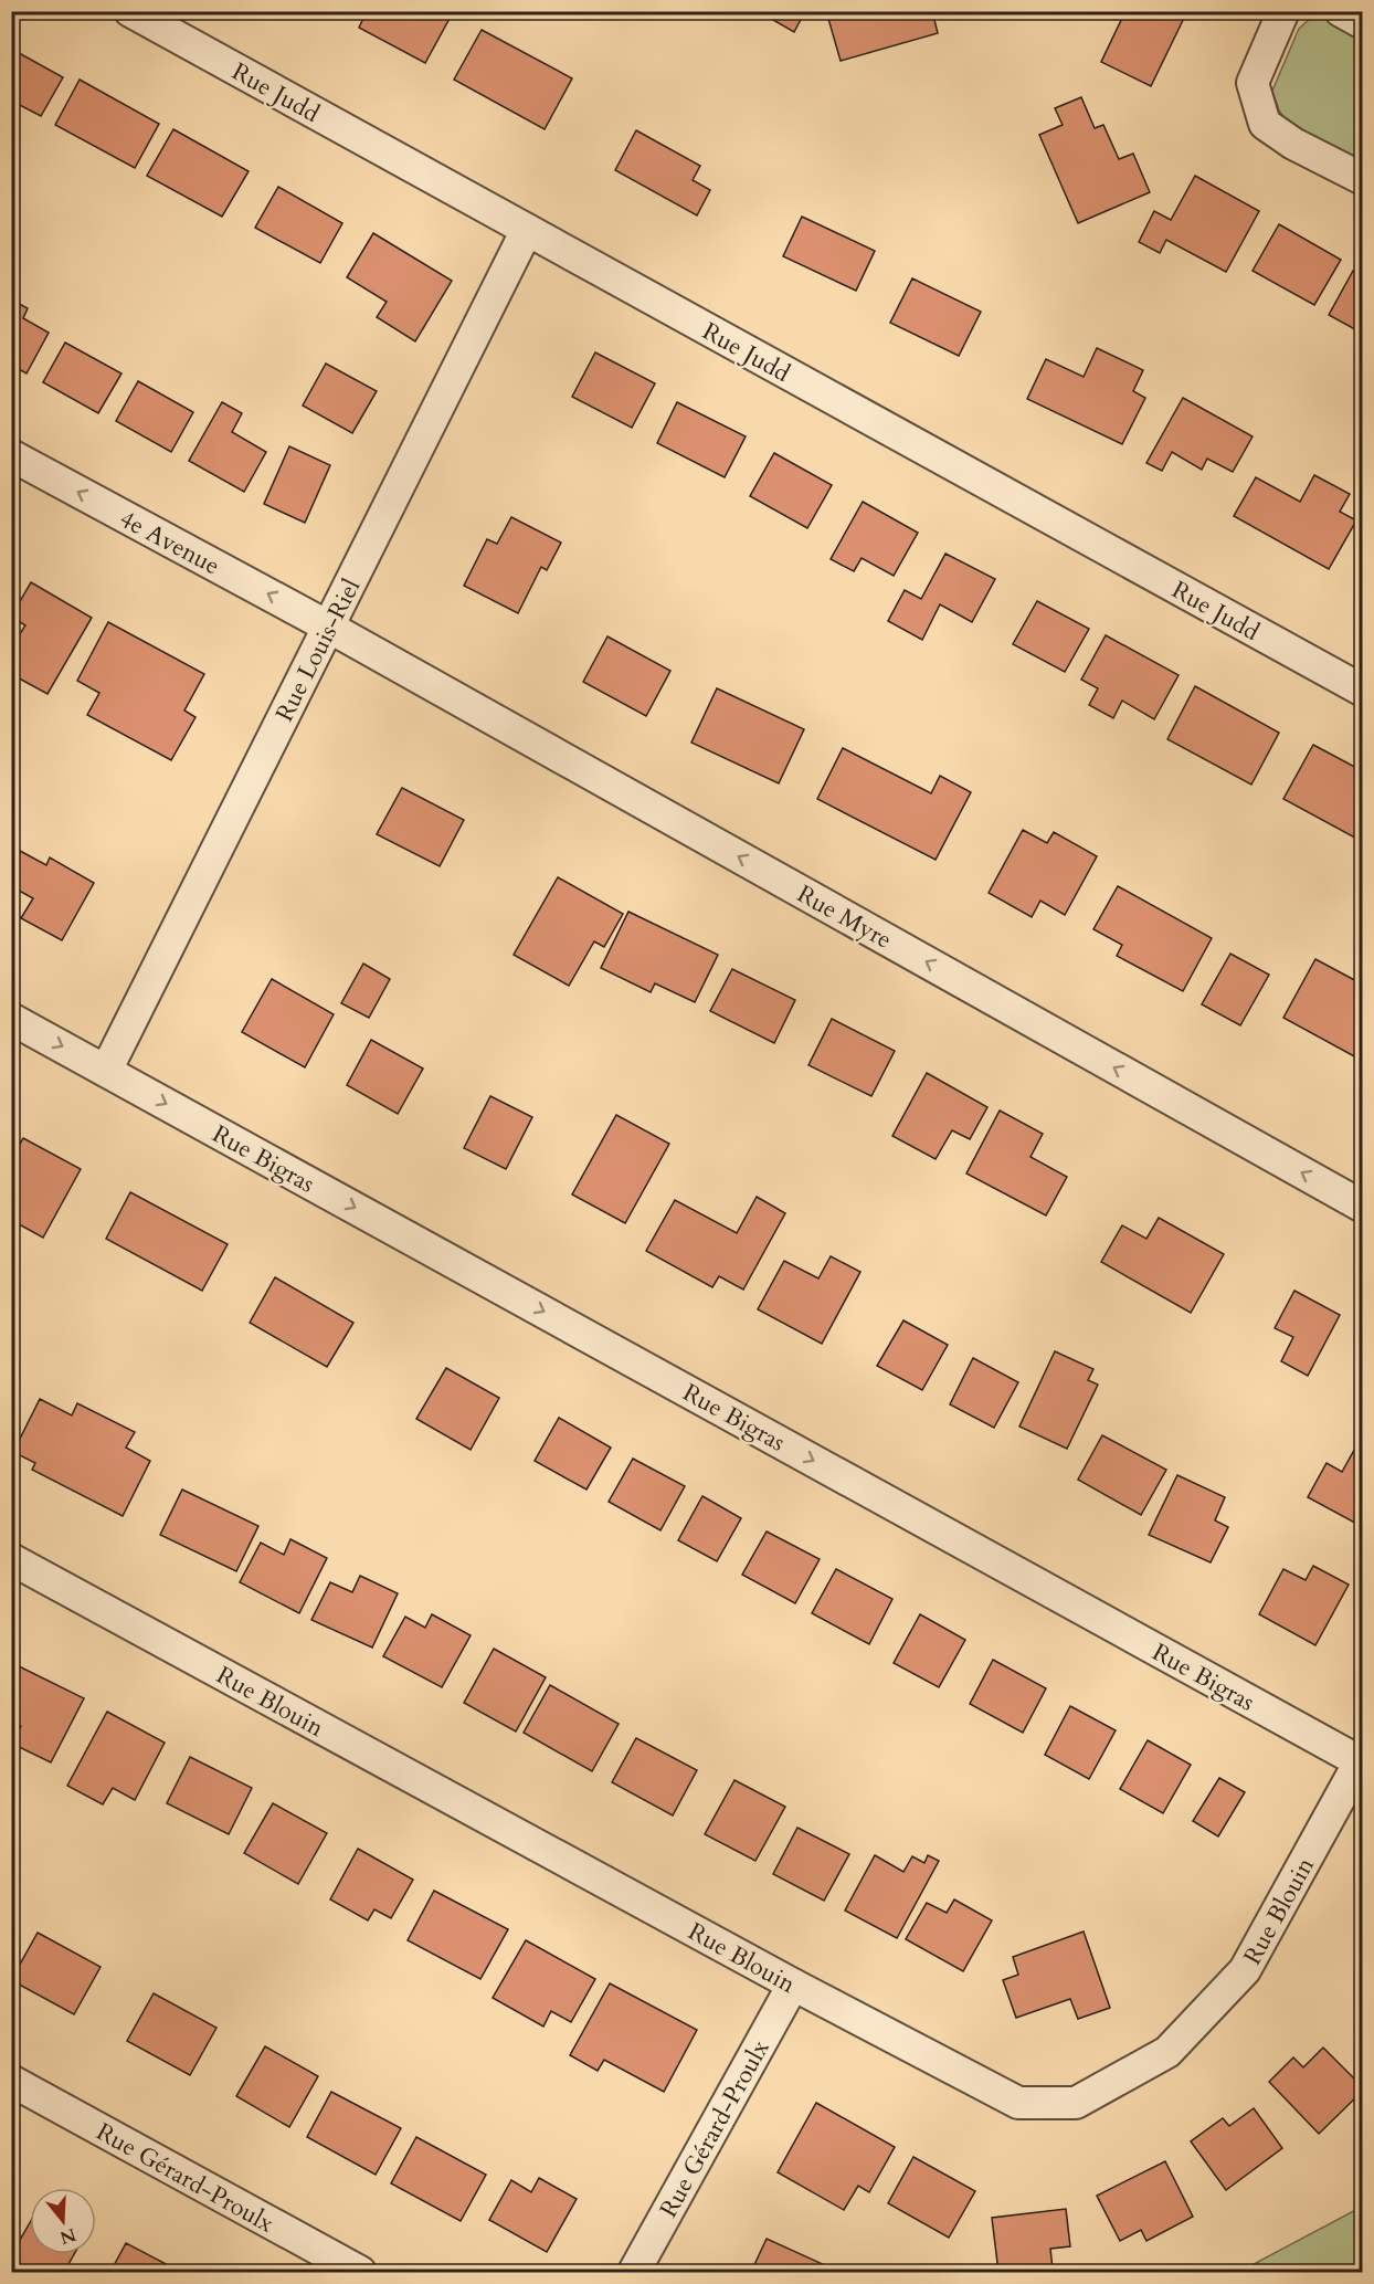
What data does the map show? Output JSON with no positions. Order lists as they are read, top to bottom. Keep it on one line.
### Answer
{"streets":{"street":["Rue Judd","4e Avenue","Rue Louis-Riel","Rue Myre","Rue Bigras","Rue Blouin","Rue Gérard-Proulx"]},"crossings":[["Rue Judd","Rue Louis-Riel"],["4e Avenue","Rue Louis-Riel"],["4e Avenue","Rue Myre"],["Rue Louis-Riel","Rue Myre"],["Rue Louis-Riel","Rue Bigras"],["Rue Bigras","Rue Blouin"],["Rue Blouin","Rue Gérard-Proulx"]],"one_way":["4e Avenue","Rue Myre","Rue Bigras"],"north":"bottom"}
